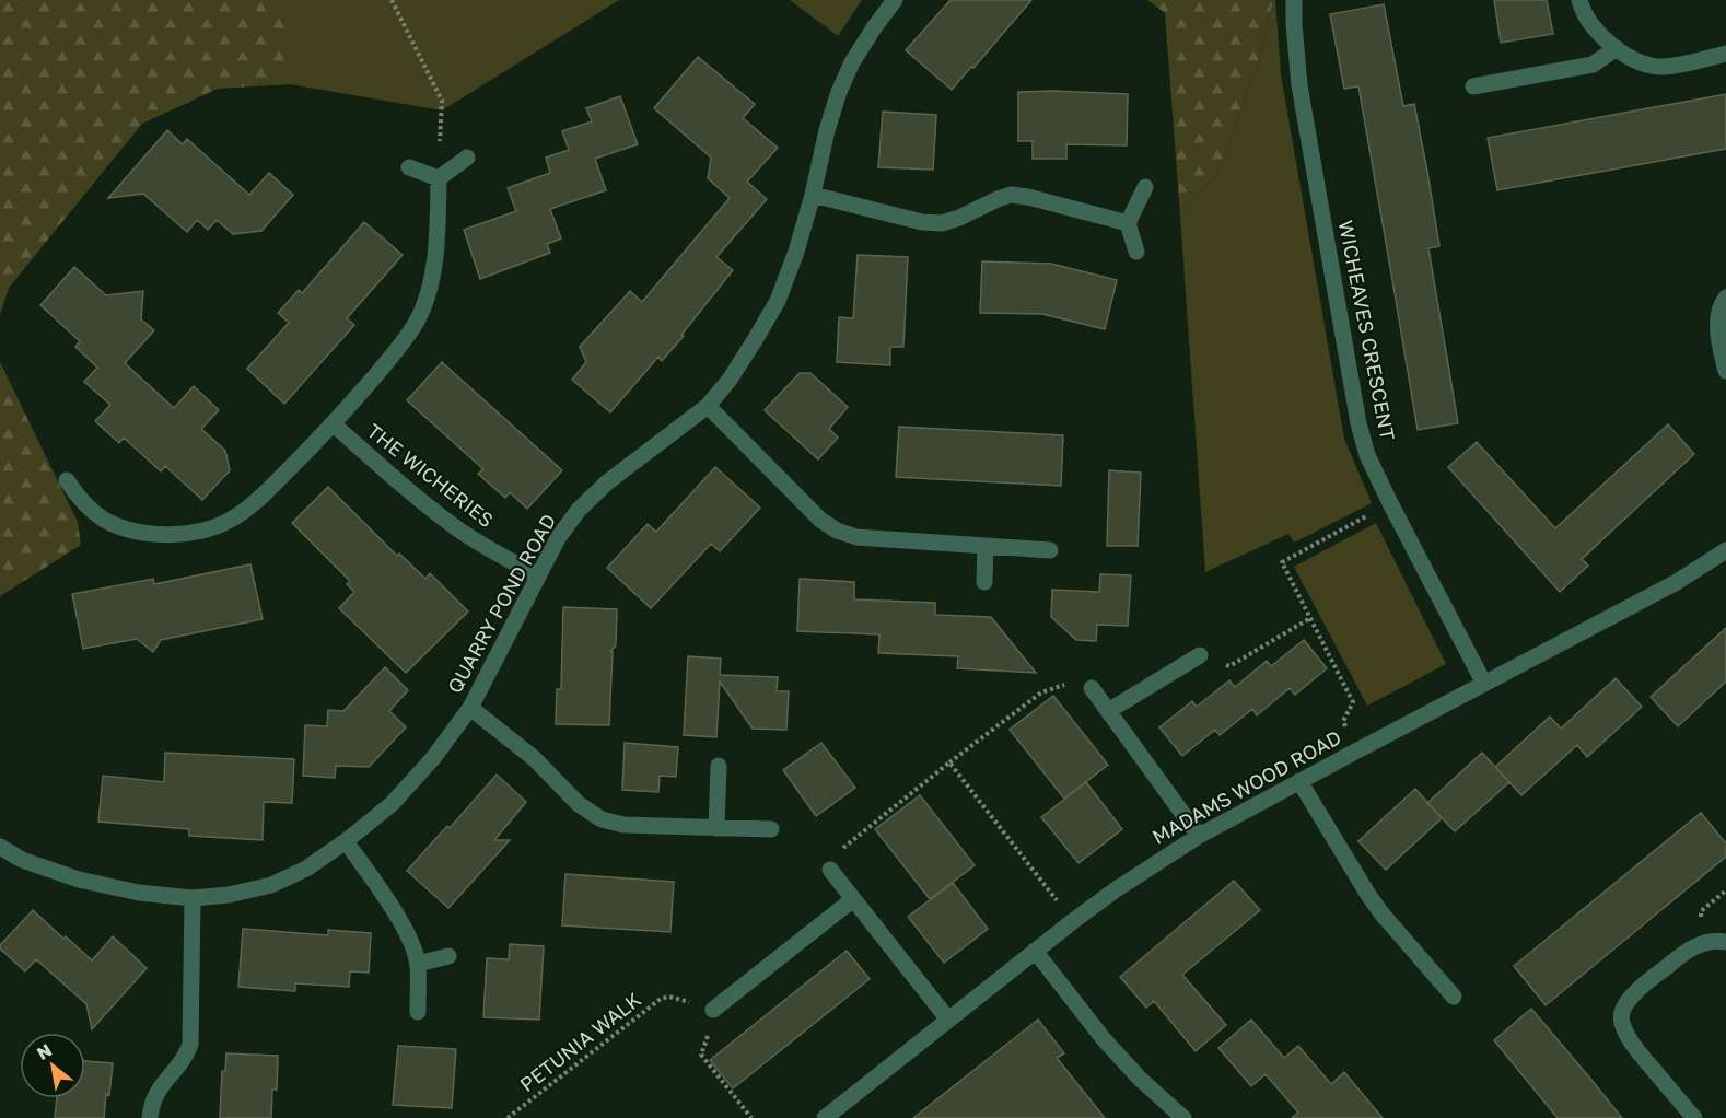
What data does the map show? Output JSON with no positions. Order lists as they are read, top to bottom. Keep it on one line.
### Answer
{"streets":{"street":["WICHEAVES CRESCENT","THE WICHERIES","QUARRY POND ROAD","MADAMS WOOD ROAD"],"path":["PETUNIA WALK"]},"crossings":[["WICHEAVES CRESCENT","MADAMS WOOD ROAD"],["THE WICHERIES","QUARRY POND ROAD"]],"north":"top left"}
